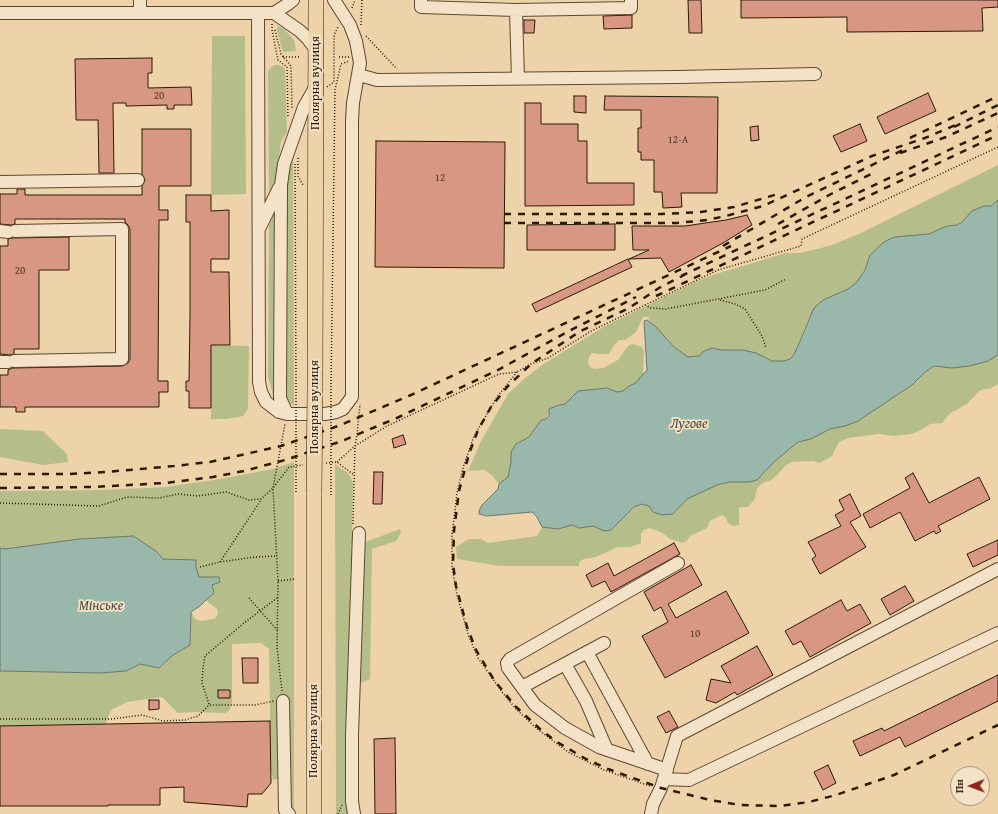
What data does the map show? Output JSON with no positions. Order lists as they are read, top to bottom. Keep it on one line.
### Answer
{"streets":{"main road":["Полярна вулиця"]},"water":["Лугове","Мінське"],"house_numbers":["20","12-А","12","20","10"],"north":"left"}
